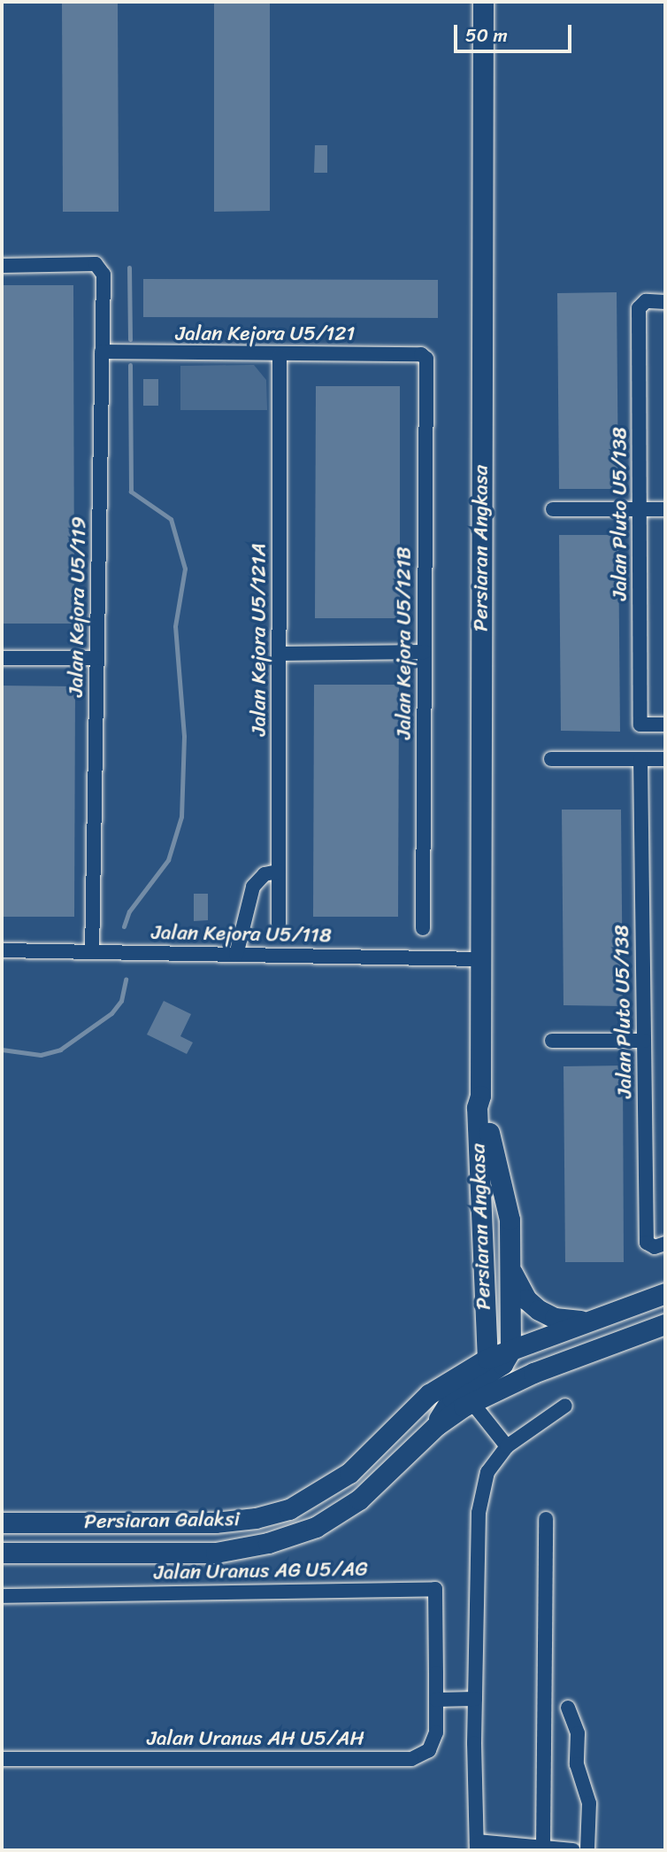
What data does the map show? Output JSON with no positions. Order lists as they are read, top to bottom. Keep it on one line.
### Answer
{"streets":{"main road":["Persiaran Angkasa","Persiaran Galaksi"],"street":["Jalan Kejora U5/121","Jalan Pluto U5/138","Jalan Kejora U5/119","Jalan Kejora U5/121A","Jalan Kejora U5/121B","Jalan Kejora U5/118","Jalan Uranus AG U5/AG","Jalan Uranus AH U5/AH"]},"crossings":[["Jalan Kejora U5/121","Jalan Kejora U5/119"],["Jalan Kejora U5/121","Jalan Kejora U5/121A"],["Jalan Kejora U5/121","Jalan Kejora U5/121B"],["Persiaran Angkasa","Jalan Kejora U5/118"],["Persiaran Angkasa","Persiaran Galaksi"],["Jalan Kejora U5/119","Jalan Kejora U5/118"],["Jalan Uranus AG U5/AG","Jalan Uranus AH U5/AH"]],"scale_bar":"50 m"}
